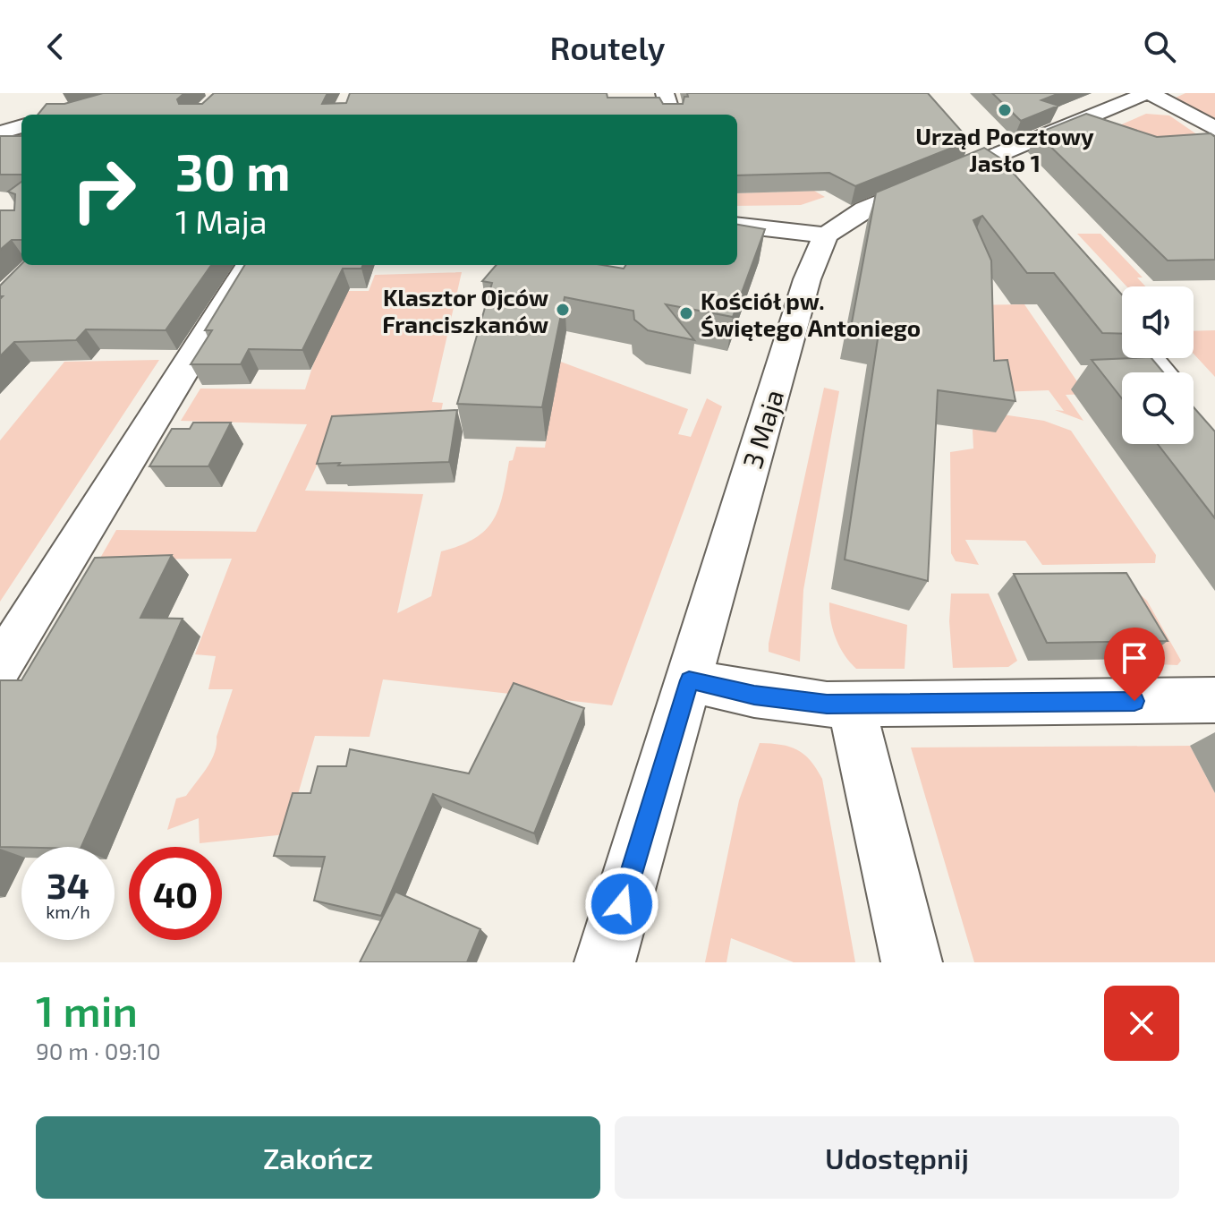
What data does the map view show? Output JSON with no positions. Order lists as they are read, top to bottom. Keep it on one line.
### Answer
{"streets":{"street":["3 Maja"]},"places":["Urząd Pocztowy Jasło 1","Klasztor Ojców Franciszkanów","Kościół pw. Świętego Antoniego"],"page":{"header":"Routely","turn":["30 m","1 Maja"],"speed":"34 km/h","limit":"40","heading":["1 min","90 m · 09:10"],"buttons":["Zakończ","Udostępnij"]}}
